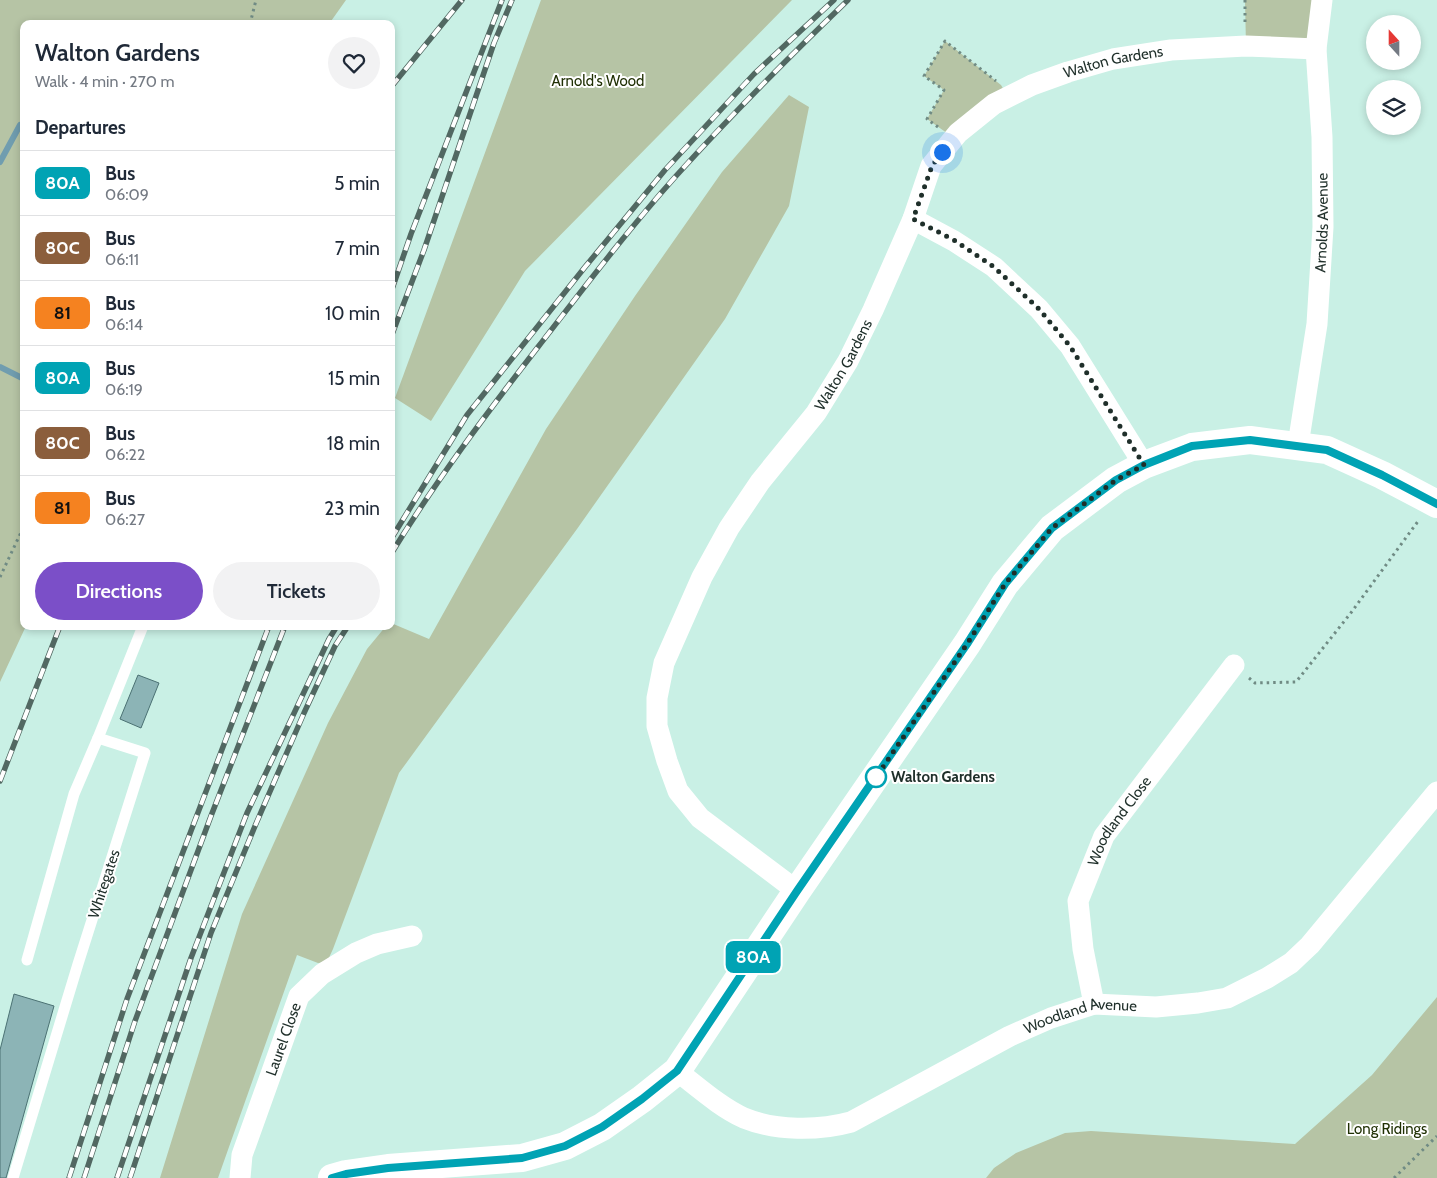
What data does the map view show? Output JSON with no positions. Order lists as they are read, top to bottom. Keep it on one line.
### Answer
{"streets":{"street":["Walton Gardens","Arnolds Avenue","Woodland Close","Woodland Avenue","Laurel Close"],"lane":["Whitegates"]},"crossings":[["Walton Gardens","Arnolds Avenue"],["Woodland Close","Woodland Avenue"]],"parks":["Arnold's Wood","Long Ridings"],"places":["Walton Gardens"],"lines":["bus line 80A"],"north":"top","page":{"on_map":"80A","heading":[["Walton Gardens","Walk · 4 min · 270 m"],"Departures"],"list":[{"mark":"80A","name":"Bus","note":"06:09","value":"5 min"},{"mark":"80C","name":"Bus","note":"06:11","value":"7 min"},{"mark":"81","name":"Bus","note":"06:14","value":"10 min"},{"mark":"80A","name":"Bus","note":"06:19","value":"15 min"},{"mark":"80C","name":"Bus","note":"06:22","value":"18 min"},{"mark":"81","name":"Bus","note":"06:27","value":"23 min"}],"buttons":["Directions","Tickets"]}}
